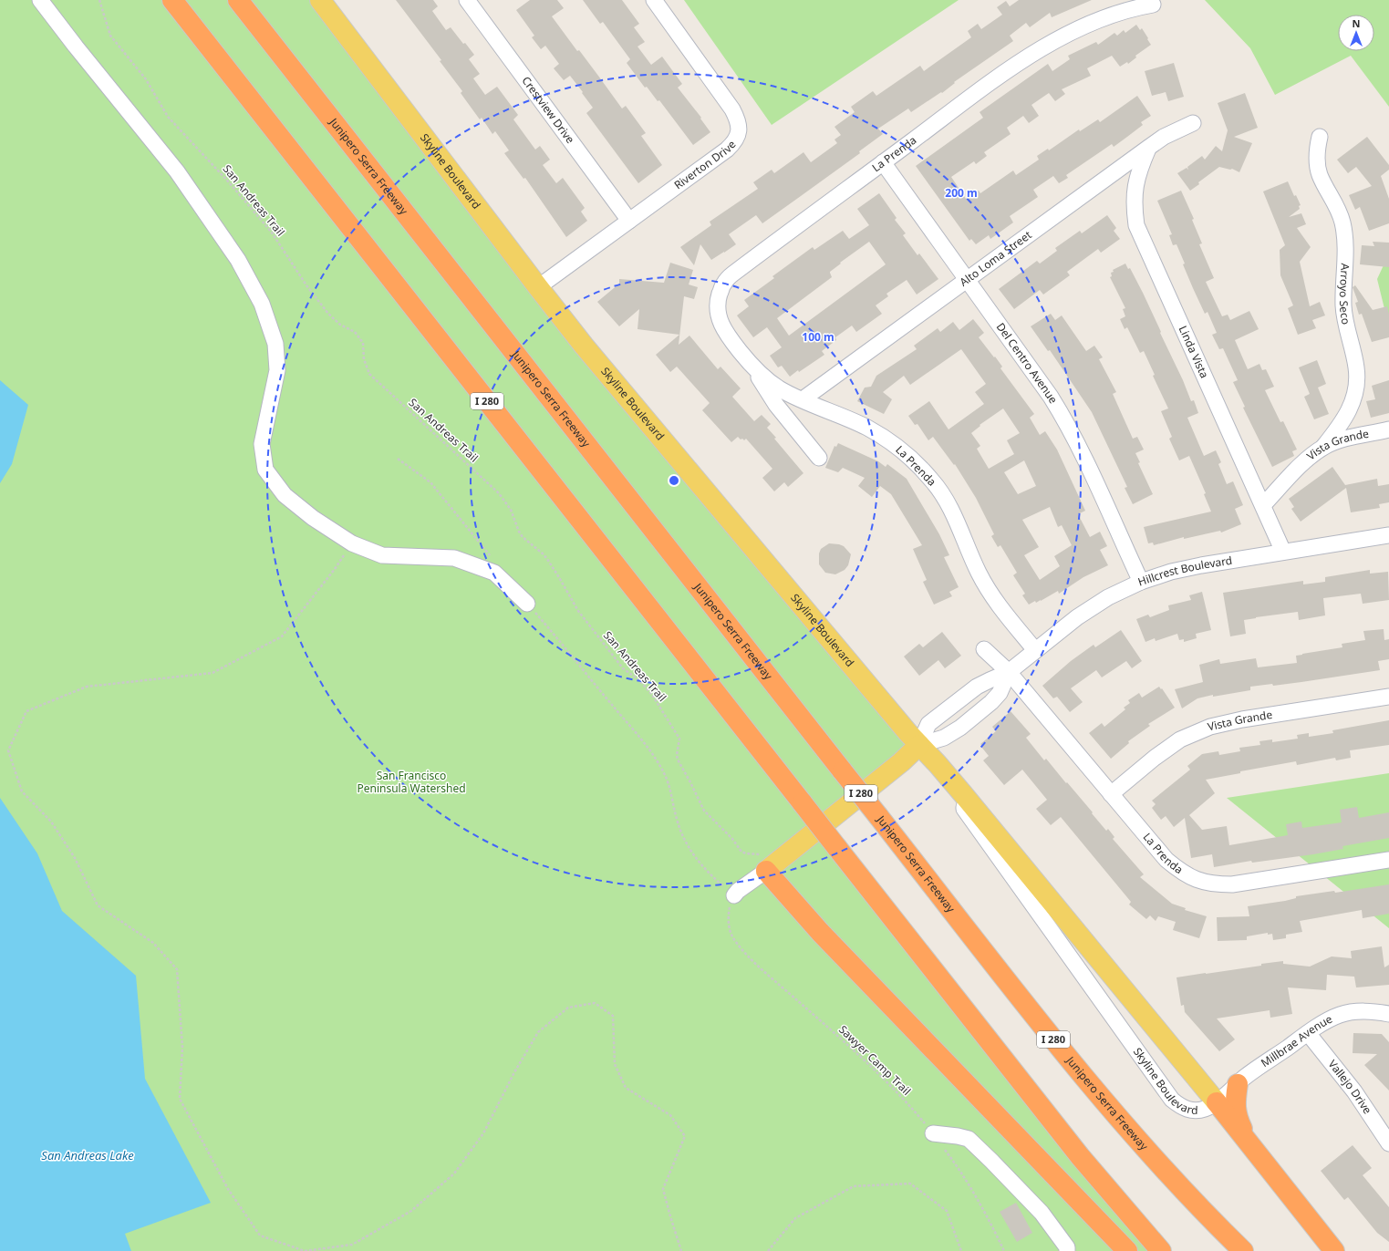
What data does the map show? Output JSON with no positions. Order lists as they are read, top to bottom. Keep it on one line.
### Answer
{"streets":{"highway":["Junipero Serra Freeway","I 280"],"main road":["Skyline Boulevard","Hillcrest Boulevard"],"street":["Crestview Drive","La Prenda","Riverton Drive","Alto Loma Street","Arroyo Seco","Linda Vista","Del Centro Avenue","Vista Grande","Millbrae Avenue","Vallejo Drive"],"path":["San Andreas Trail","Sawyer Camp Trail"]},"crossings":[["Crestview Drive","Riverton Drive"],["La Prenda","Alto Loma Street"],["La Prenda","Del Centro Avenue"],["La Prenda","Vista Grande"],["La Prenda","Hillcrest Boulevard"],["Riverton Drive","Skyline Boulevard"],["Skyline Boulevard","Hillcrest Boulevard"],["Skyline Boulevard","Millbrae Avenue"],["San Andreas Trail","Hillcrest Boulevard"],["Alto Loma Street","Linda Vista"],["Alto Loma Street","Del Centro Avenue"],["Arroyo Seco","Vista Grande"],["Linda Vista","Vista Grande"],["Linda Vista","Hillcrest Boulevard"],["Del Centro Avenue","Hillcrest Boulevard"],["Millbrae Avenue","Vallejo Drive"]],"water":["San Andreas Lake"],"parks":["San Francisco Peninsula Watershed"],"north":"top","rings":["200 m","100 m"]}
